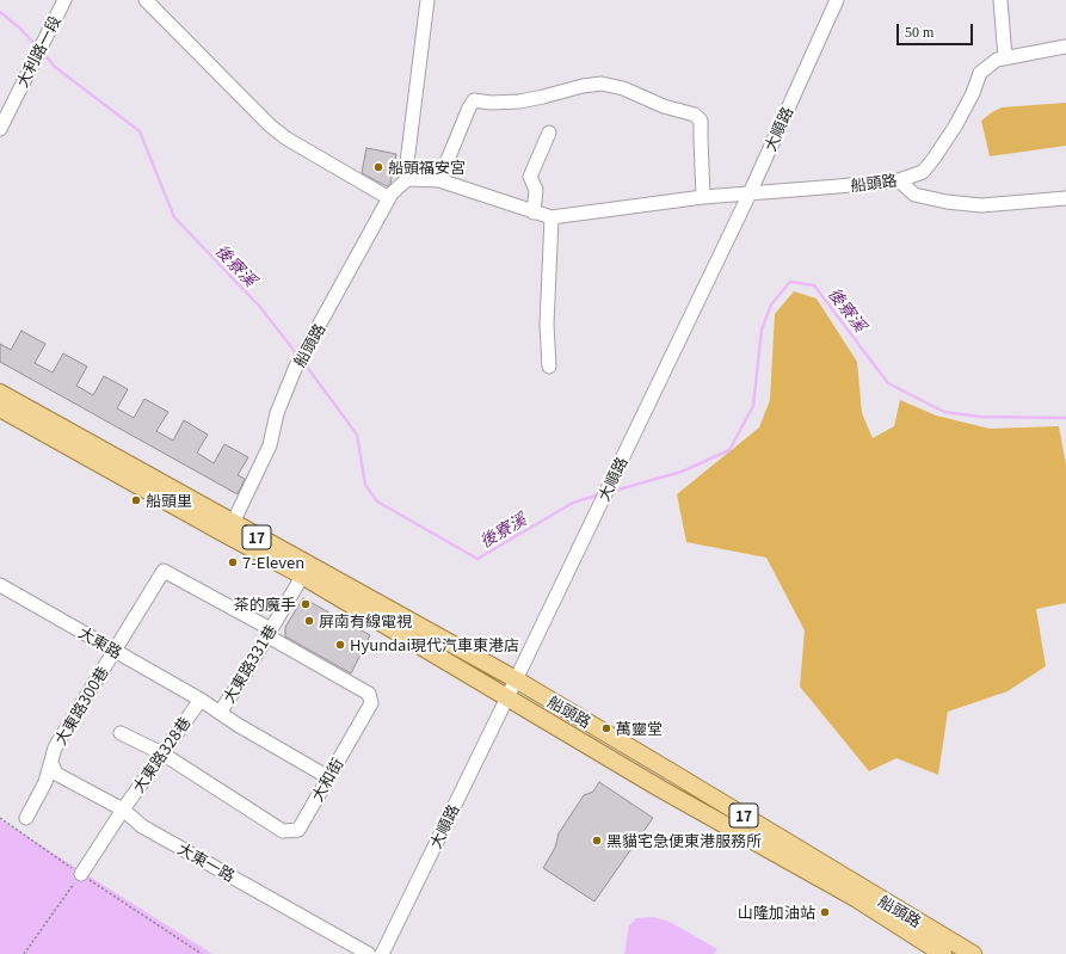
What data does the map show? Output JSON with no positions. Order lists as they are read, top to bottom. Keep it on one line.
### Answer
{"streets":{"main road":["船頭路","17"],"street":["大利路一段","大順路","大東路","大東路331巷","大東路300巷","大東路328巷","大和街","大東一路"]},"crossings":[["大順路","船頭路"],["船頭路","大東路331巷"],["大東路","大東路331巷"],["大東路","大東路300巷"],["大東路","大東路328巷"],["大東路","大和街"],["大東路331巷","大和街"],["大東路300巷","大和街"],["大東路300巷","大東一路"],["大東路328巷","大和街"],["大東路328巷","大東一路"]],"water":["後寮溪"],"places":["船頭福安宮","船頭里","7-Eleven","茶的魔手","屏南有線電視","Hyundai現代汽車東港店","萬靈堂","黑貓宅急便東港服務所","山隆加油站"],"scale_bar":"50 m"}
